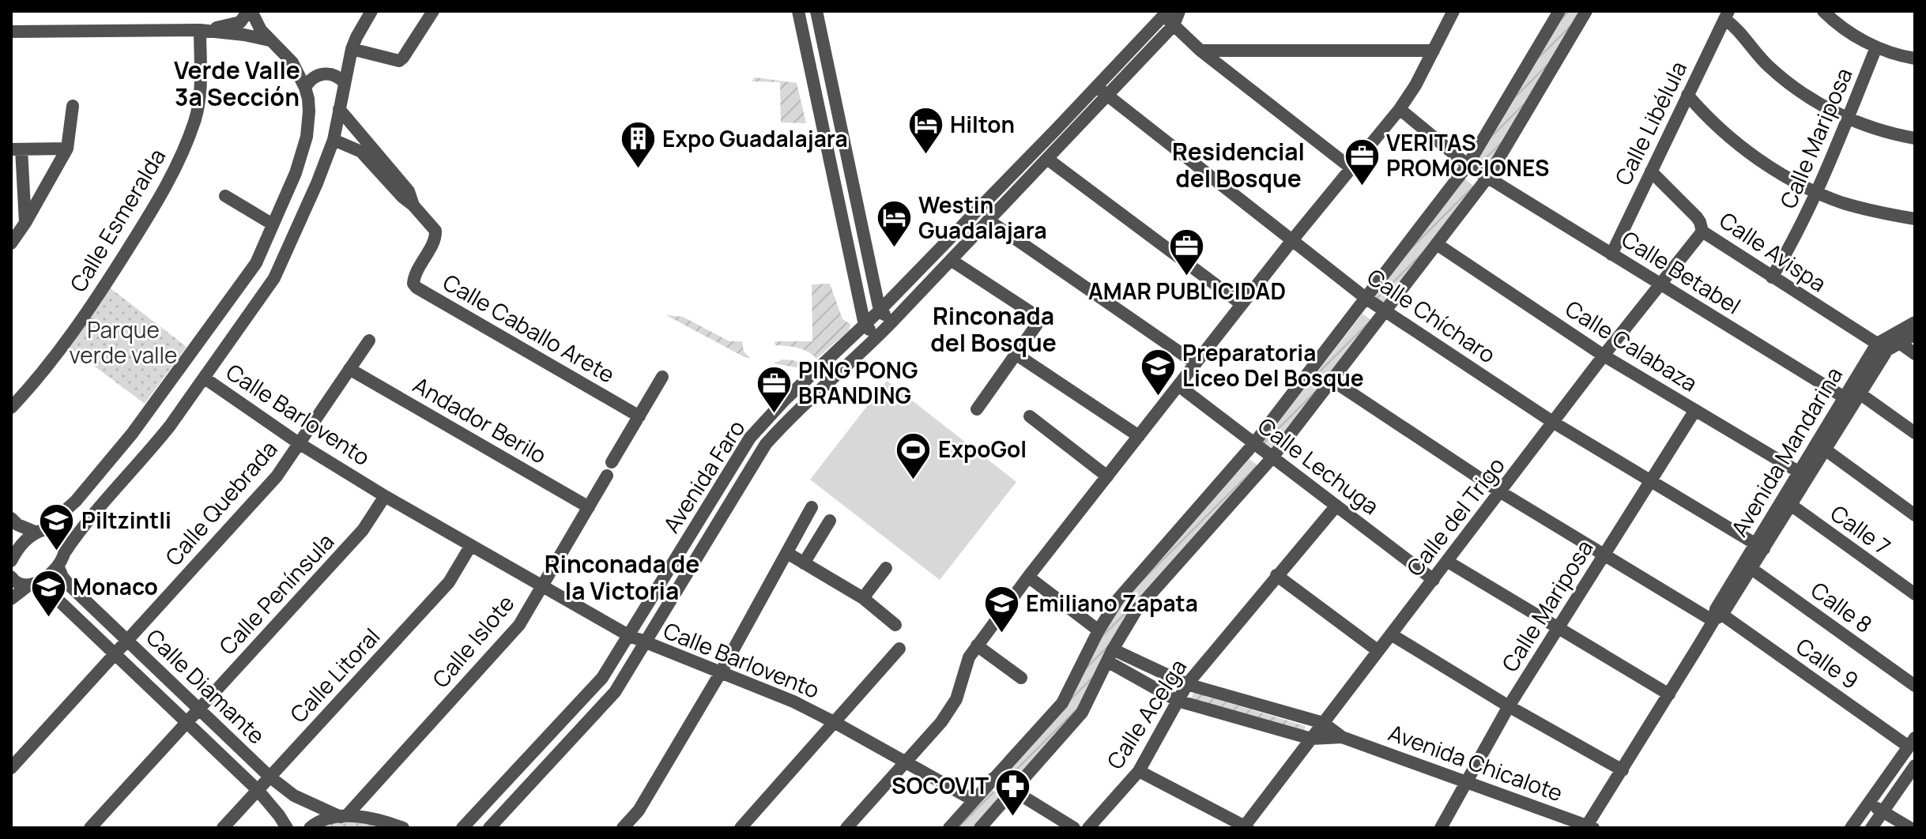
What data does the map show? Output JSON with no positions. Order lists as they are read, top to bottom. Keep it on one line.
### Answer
{"streets":{"street":["Calle Libélula","Calle Mariposa","Calle Esmeralda","Calle Avispa","Calle Betabel","Calle Chícharo","Calle Caballo Arete","Calle Calabaza","Calle Barlovento","Andador Berilo","Avenida Mandarina","Calle Lechuga","Avenida Faro","Calle Quebrada","Calle del Trigo","Calle 7","Calle Península","Calle 8","Calle Islote","Calle 9","Calle Litoral","Calle Diamante","Calle Acelga","Avenida Chicalote"]},"crossings":[["Calle Libélula","Calle Avispa"],["Calle Libélula","Calle Betabel"],["Calle Mariposa","Calle Avispa"],["Calle Mariposa","Calle Chícharo"],["Calle Mariposa","Calle Calabaza"],["Calle Mariposa","Calle 9"],["Calle Mariposa","Avenida Chicalote"],["Calle Avispa","Avenida Mandarina"],["Calle Avispa","Calle del Trigo"],["Calle Betabel","Avenida Mandarina"],["Calle Betabel","Calle del Trigo"],["Calle Chícharo","Avenida Mandarina"],["Calle Chícharo","Avenida Faro"],["Calle Chícharo","Calle del Trigo"],["Calle Calabaza","Avenida Mandarina"],["Calle Calabaza","Calle del Trigo"],["Calle Barlovento","Avenida Faro"],["Calle Barlovento","Calle Quebrada"],["Calle Barlovento","Calle Península"],["Calle Barlovento","Calle Islote"],["Calle Barlovento","Calle Litoral"],["Andador Berilo","Calle Quebrada"],["Andador Berilo","Calle Islote"],["Avenida Mandarina","Calle 7"],["Avenida Mandarina","Calle 8"],["Avenida Mandarina","Calle 9"],["Avenida Mandarina","Avenida Chicalote"],["Calle Lechuga","Calle del Trigo"],["Calle Lechuga","Calle Acelga"],["Calle Quebrada","Calle Diamante"],["Calle del Trigo","Calle 9"],["Calle del Trigo","Avenida Chicalote"],["Calle Península","Calle Diamante"],["Calle Islote","Calle Diamante"],["Calle Litoral","Calle Diamante"],["Calle Acelga","Avenida Chicalote"]],"districts":["Verde Valle 3a Sección","Residencial del Bosque","Rinconada del Bosque","Rinconada de la Victoria"],"parks":["Parque verde valle"],"places":{"hotel":["Hilton","Westin Guadalajara"],"building":["Expo Guadalajara"],"office":["VERITAS PROMOCIONES","AMAR PUBLICIDAD","PING PONG BRANDING"],"school or university":["Preparatoria Liceo Del Bosque","Piltzintli","Monaco","Emiliano Zapata"],"sports":["ExpoGol"],"pharmacy":["SOCOVIT"]}}
